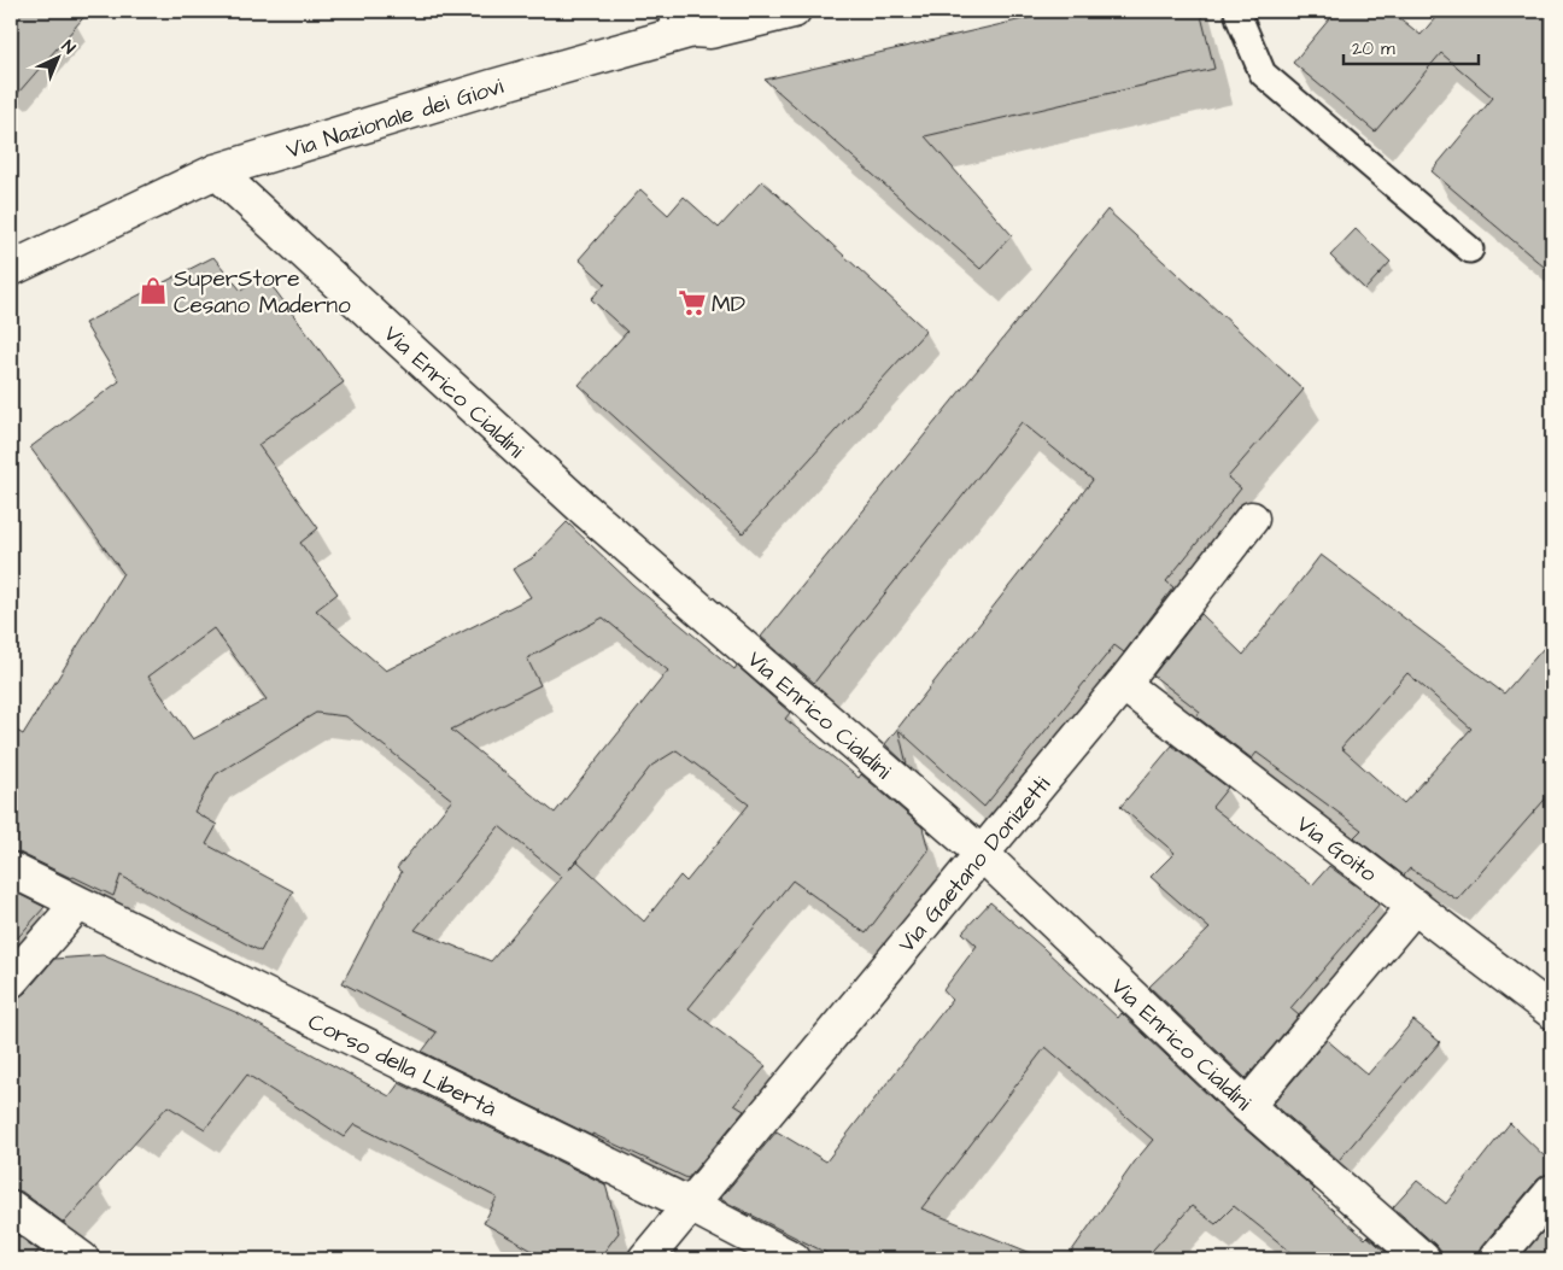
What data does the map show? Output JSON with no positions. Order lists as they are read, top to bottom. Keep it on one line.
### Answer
{"streets":{"street":["Via Nazionale dei Giovi","Via Enrico Cialdini","Via Goito","Via Gaetano Donizetti","Corso della Libertà"]},"crossings":[["Via Nazionale dei Giovi","Via Enrico Cialdini"],["Via Enrico Cialdini","Via Gaetano Donizetti"],["Via Goito","Via Gaetano Donizetti"],["Via Gaetano Donizetti","Corso della Libertà"]],"places":{"shop":["SuperStore Cesano Maderno"],"supermarket":["MD"]},"scale_bar":"20 m","north":"top right"}
